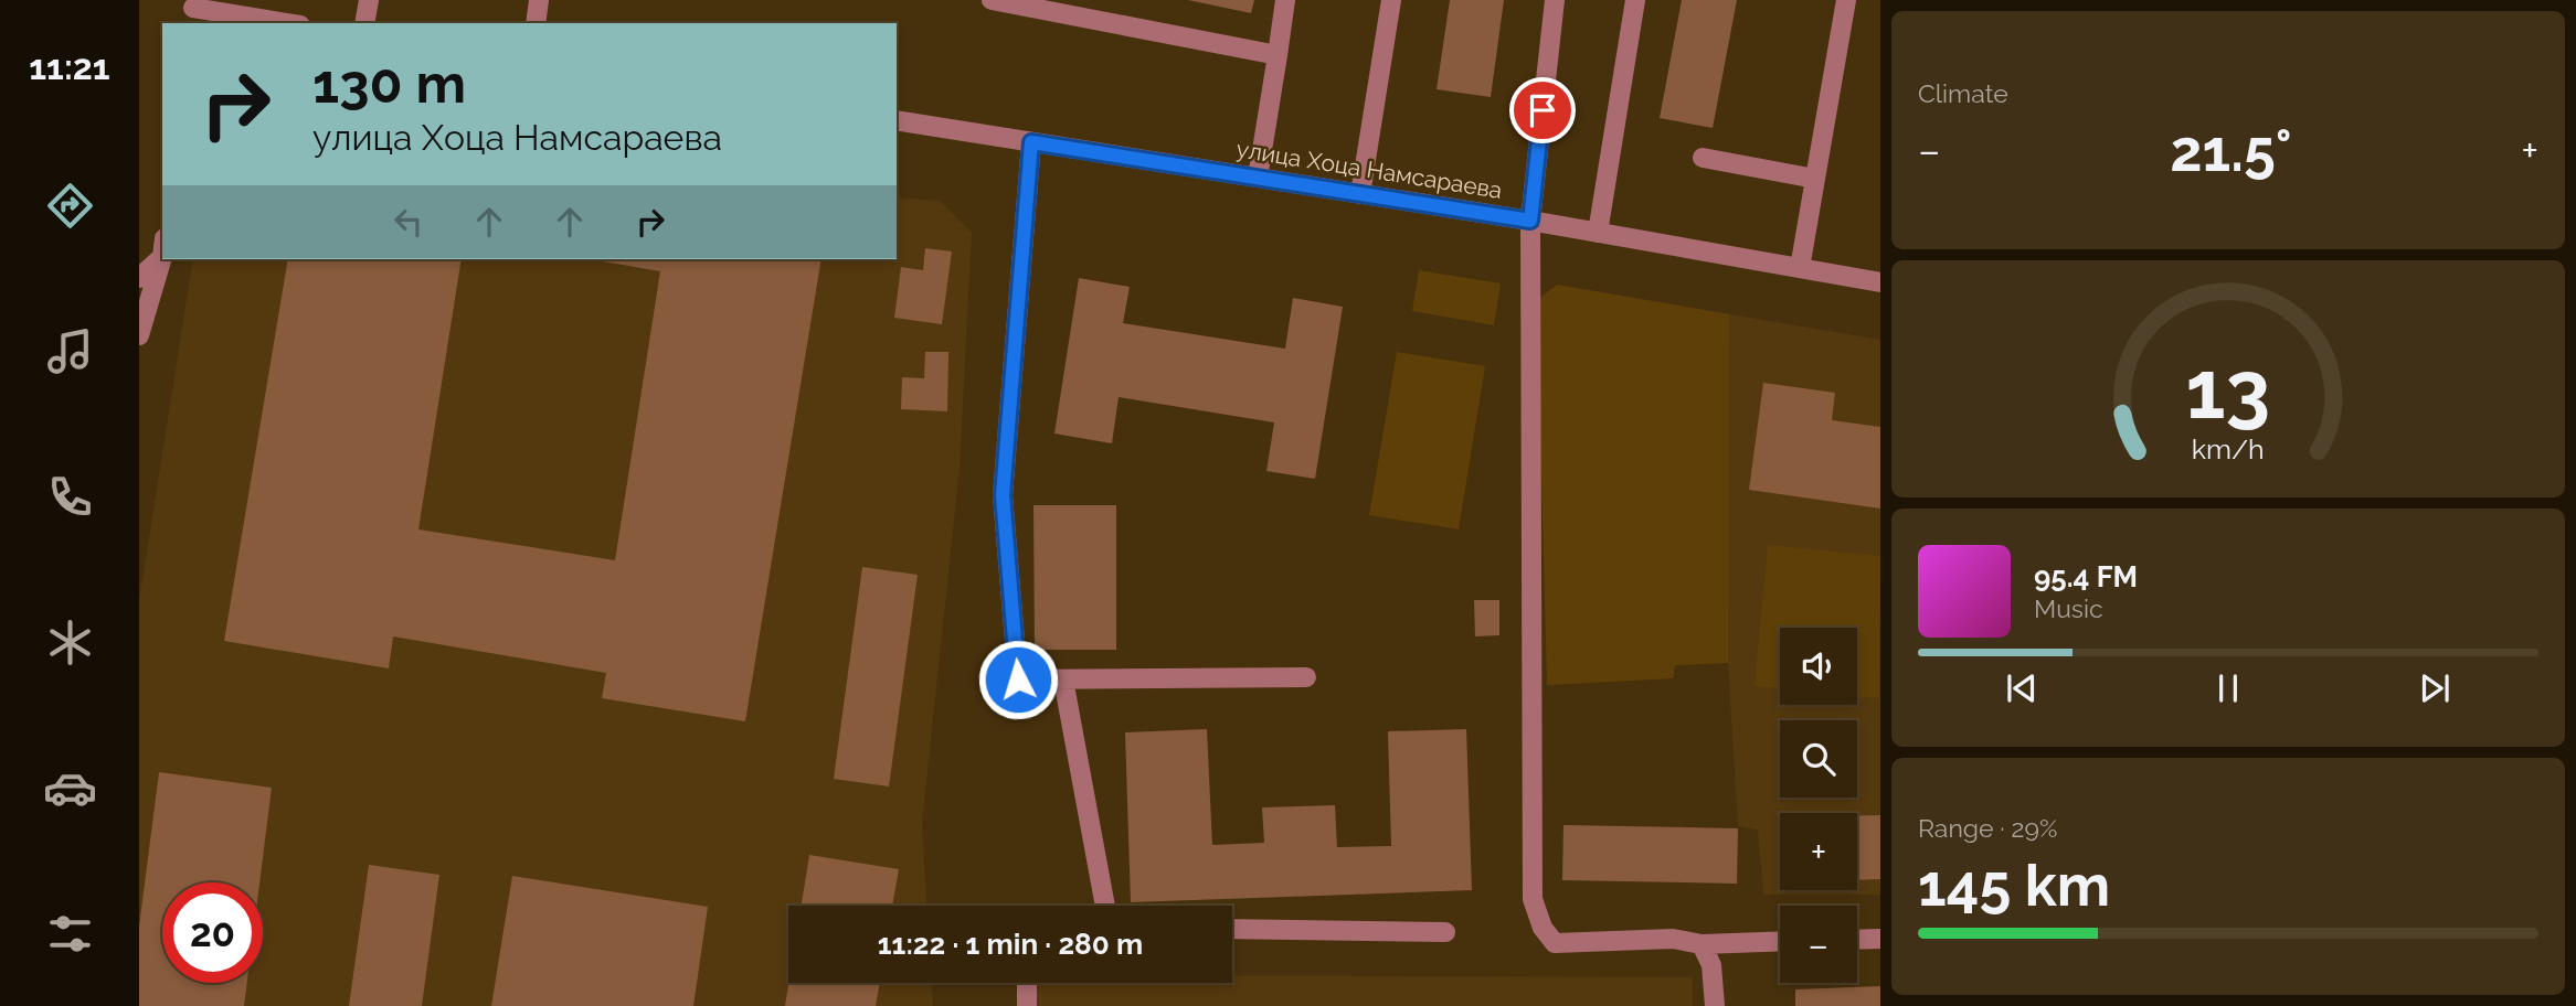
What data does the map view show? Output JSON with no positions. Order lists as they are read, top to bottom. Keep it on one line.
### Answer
{"streets":{"street":["улица Хоца Намсараева"]},"page":{"tabs":"11:21","tile":["Climate",["Range · 29%","145 km"]],"turn":["130 m","улица Хоца Намсараева"],"heat":["−","21.5°","+"],"song":["95.4 FM","Music"],"map_buttons":["+","−"],"limit":"20","trip":"11:22 · 1 min · 280 m","gauge":["13","km/h"]}}
